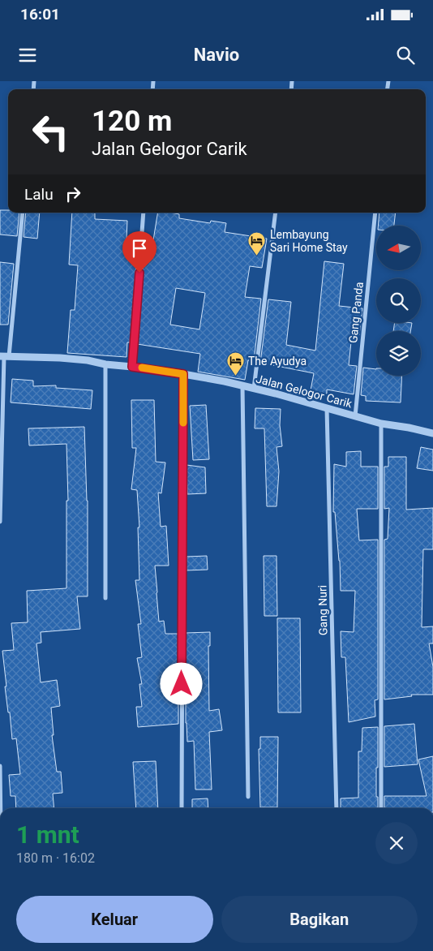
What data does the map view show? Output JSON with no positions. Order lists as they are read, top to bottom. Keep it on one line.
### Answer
{"streets":{"street":["Gang Panda","Jalan Gelogor Carik","Gang Nuri"]},"crossings":[["Gang Panda","Jalan Gelogor Carik"],["Jalan Gelogor Carik","Gang Nuri"]],"places":{"hotel":["Lembayung Sari Home Stay","The Ayudya"]},"north":"left","page":{"status":"16:01","header":"Navio","turn":["120 m","Jalan Gelogor Carik"],"then":"Lalu","heading":["1 mnt","180 m · 16:02"],"buttons":["Keluar","Bagikan"]}}
